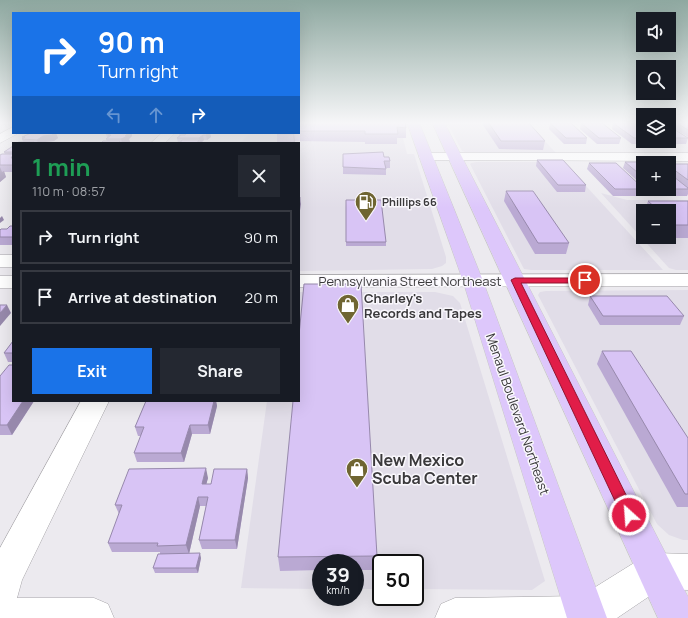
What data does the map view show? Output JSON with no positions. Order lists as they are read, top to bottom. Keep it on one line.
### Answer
{"streets":{"main road":["Menaul Boulevard Northeast"],"street":["Pennsylvania Street Northeast"]},"crossings":[["Pennsylvania Street Northeast","Menaul Boulevard Northeast"]],"places":{"fuel station":["Phillips 66"],"shop":["Charley's Records and Tapes","New Mexico Scuba Center"]},"page":{"map_buttons":["+","−"],"turn":["90 m","Turn right"],"heading":["1 min","110 m · 08:57"],"list":[{"name":"Turn right","value":"90 m"},{"name":"Arrive at destination","value":"20 m"}],"buttons":["Exit","Share"],"speed":"39 km/h","limit":"50"}}
